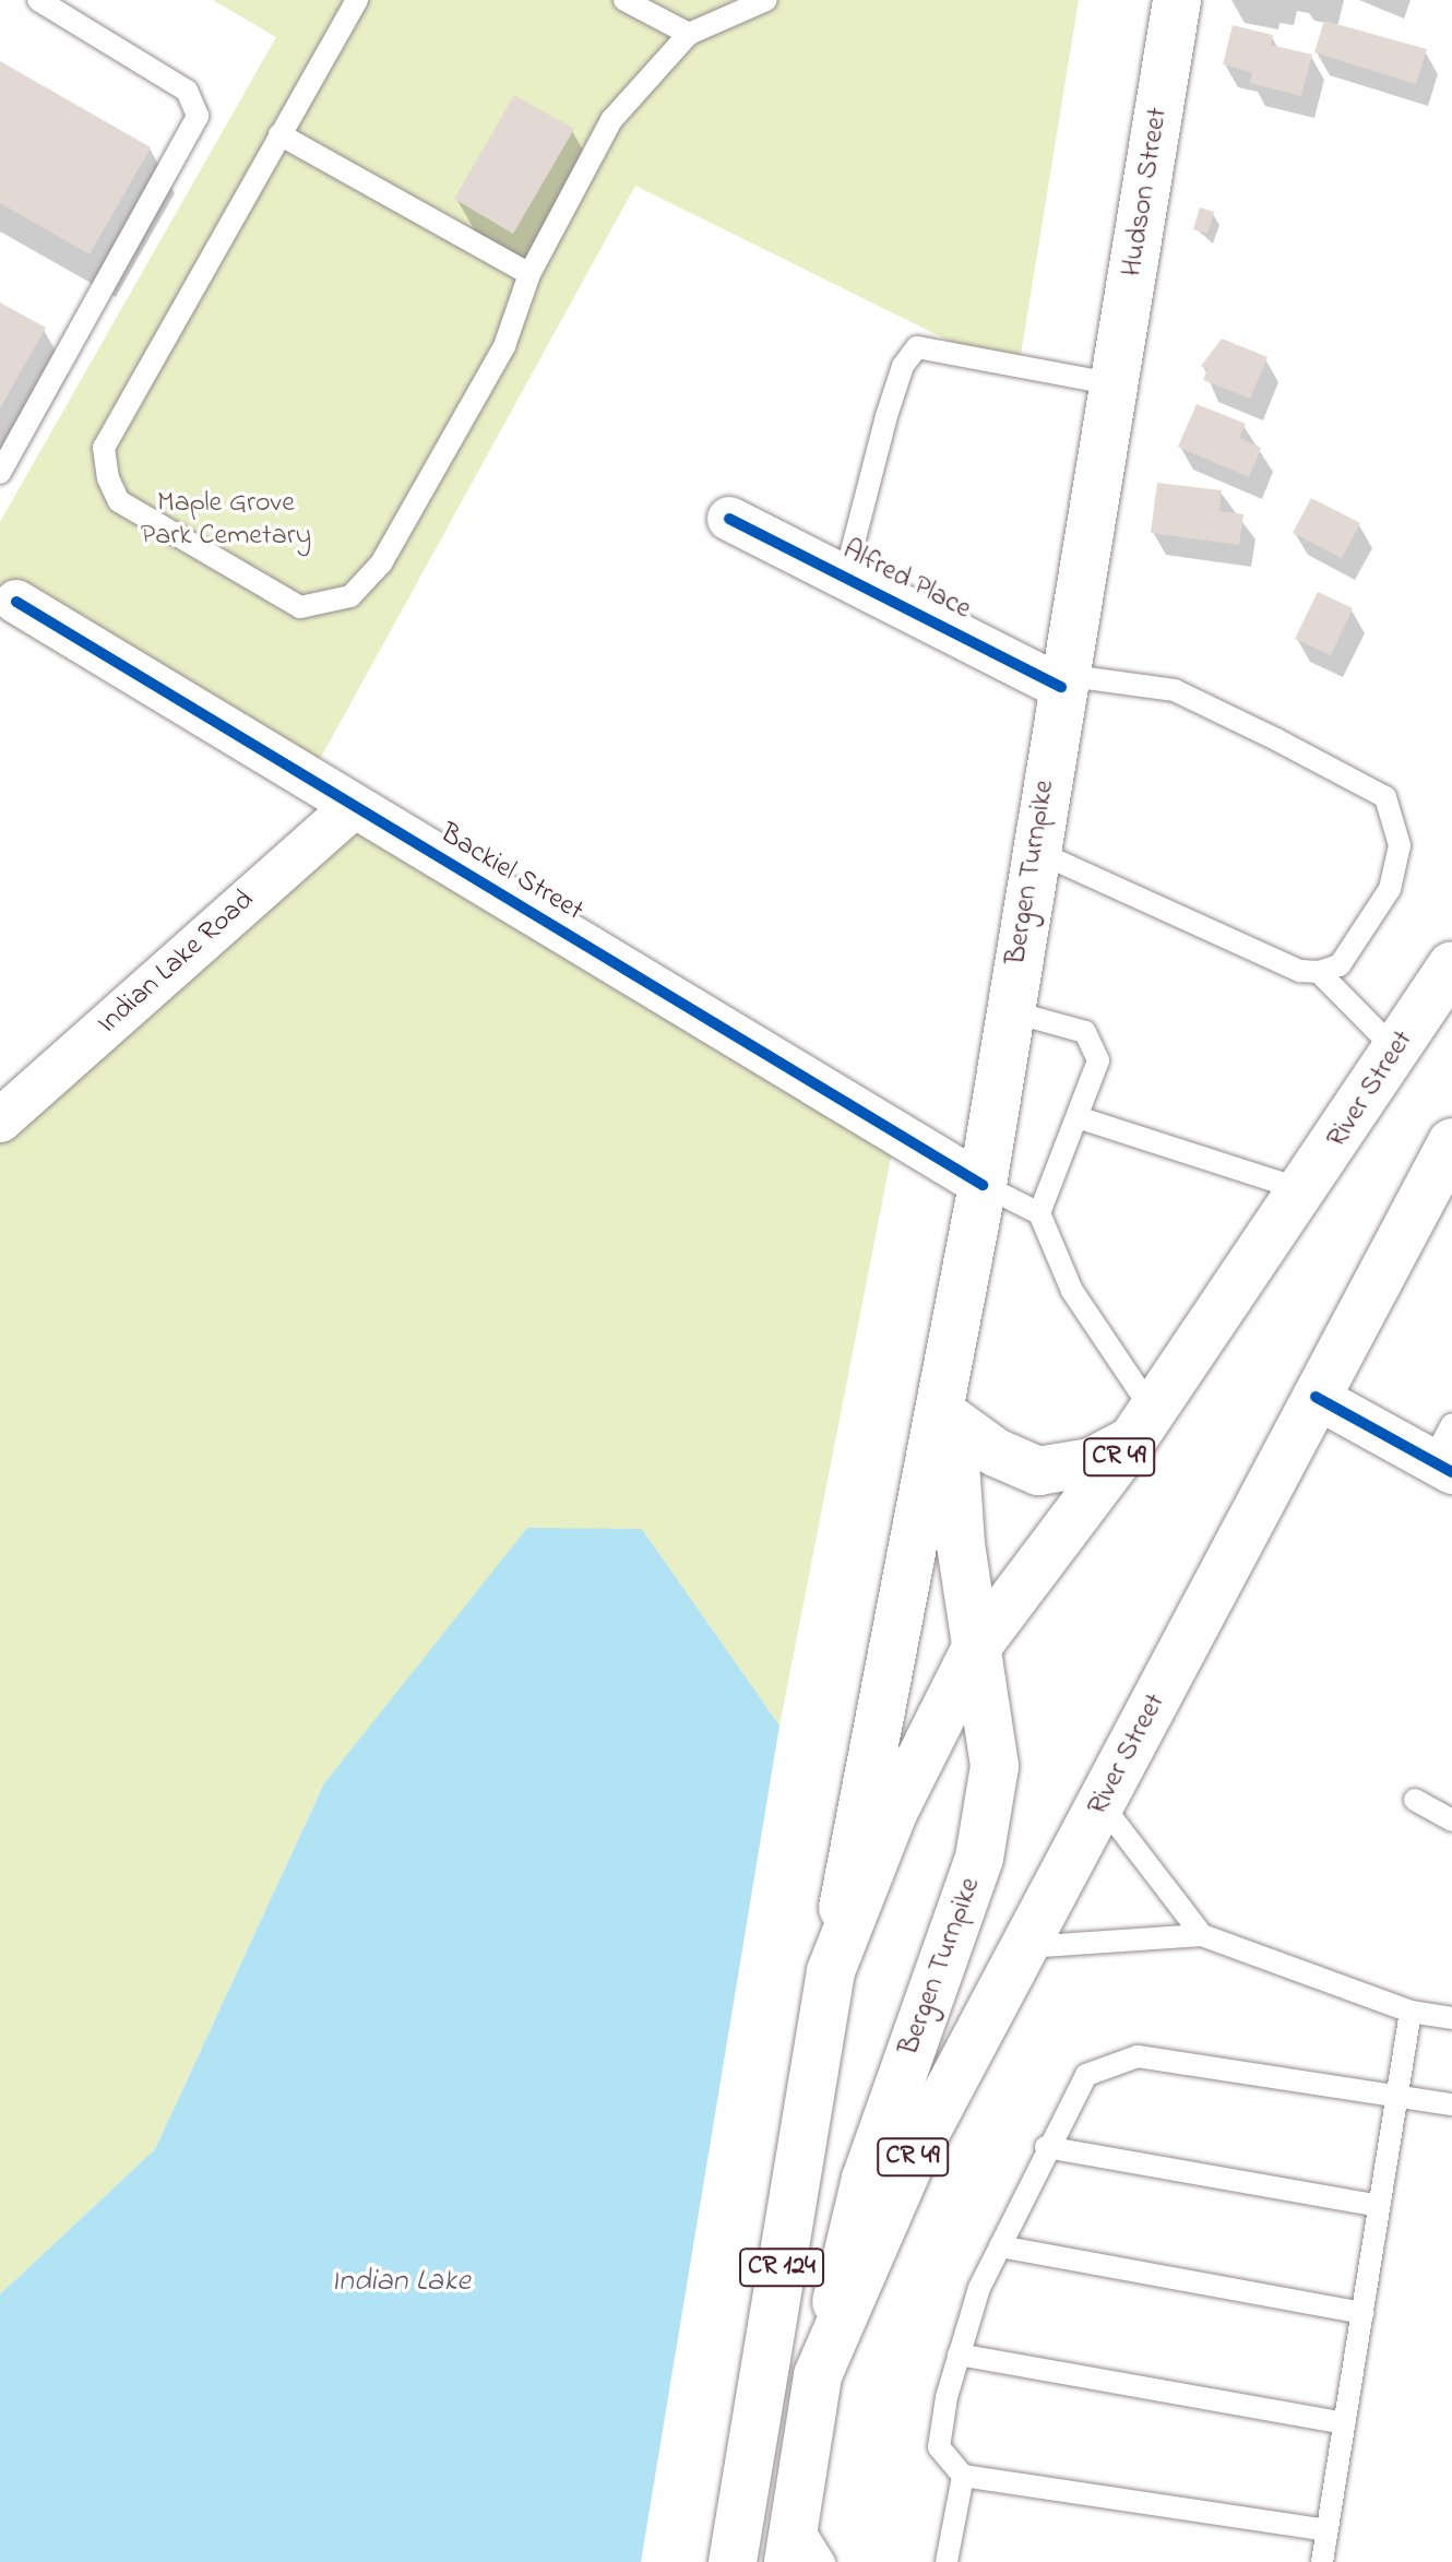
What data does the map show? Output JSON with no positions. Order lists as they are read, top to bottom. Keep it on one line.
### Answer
{"streets":{"main road":["Hudson Street","Bergen Turnpike","River Street","CR 49","CR 124"],"street":["Alfred Place","Backiel Street","Indian Lake Road"]},"crossings":[["Hudson Street","Bergen Turnpike"],["Alfred Place","Bergen Turnpike"],["Bergen Turnpike","Backiel Street"],["Bergen Turnpike","River Street"],["Backiel Street","Indian Lake Road"]],"water":["Indian Lake"],"parks":["Maple Grove Park Cemetary"]}
